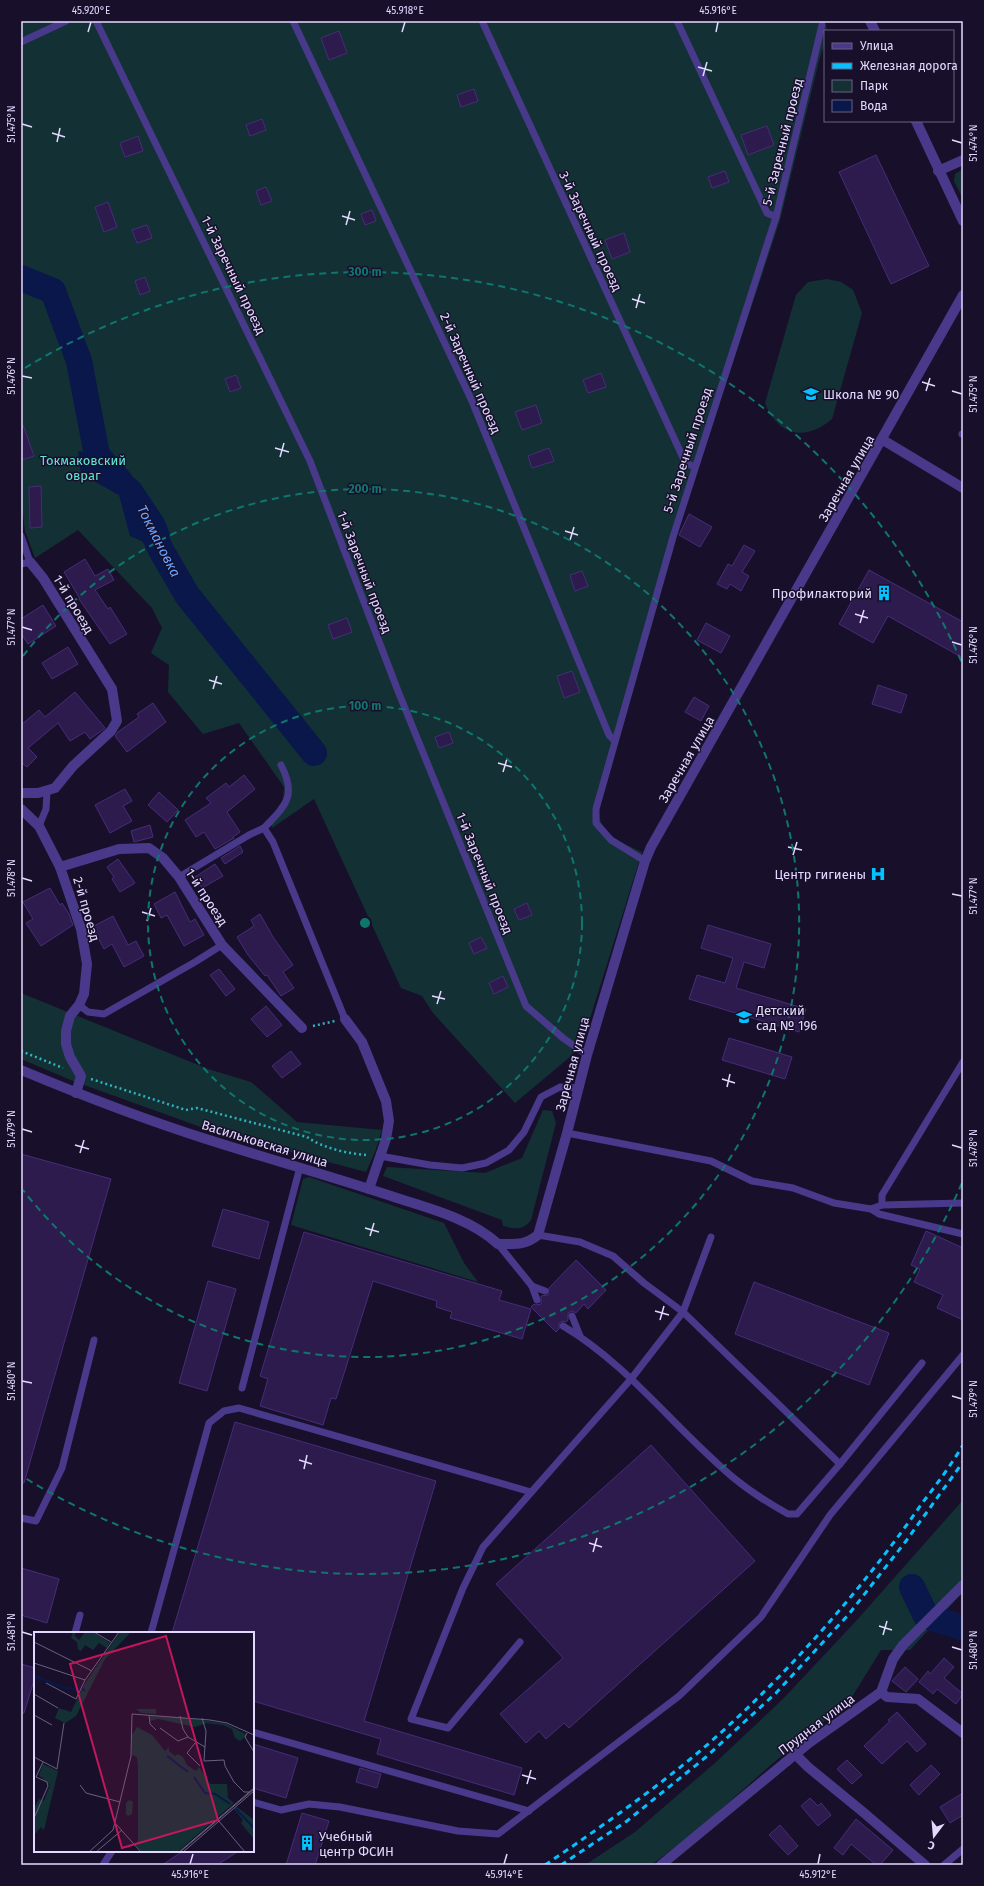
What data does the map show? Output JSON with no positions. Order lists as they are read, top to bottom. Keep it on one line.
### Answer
{"streets":{"street":["Заречная улица","1-й проезд","2-й проезд","Васильковская улица","Прудная улица"],"lane":["5-й Заречный проезд","3-й Заречный проезд","1-й Заречный проезд","2-й Заречный проезд"]},"crossings":[["5-й Заречный проезд","3-й Заречный проезд"],["5-й Заречный проезд","2-й Заречный проезд"],["5-й Заречный проезд","Заречная улица"],["1-й Заречный проезд","Заречная улица"],["1-й проезд","2-й проезд"]],"water":["Токмановка"],"parks":["Токмаковский овраг"],"places":{"school or university":["Школа № 90","Детский сад № 196"],"building":["Профилакторий","Учебный центр ФСИН"],"hospital":["Центр гигиены"]},"legend":["Улица","Железная дорога","Парк","Вода"],"north":"bottom","coordinates":["45.920°E","45.918°E","45.916°E","51.475°N","51.474°N","51.476°N","51.477°N","51.478°N","51.479°N","51.480°N","51.481°N","45.914°E","45.912°E"],"rings":["300 m","200 m","100 m"]}
